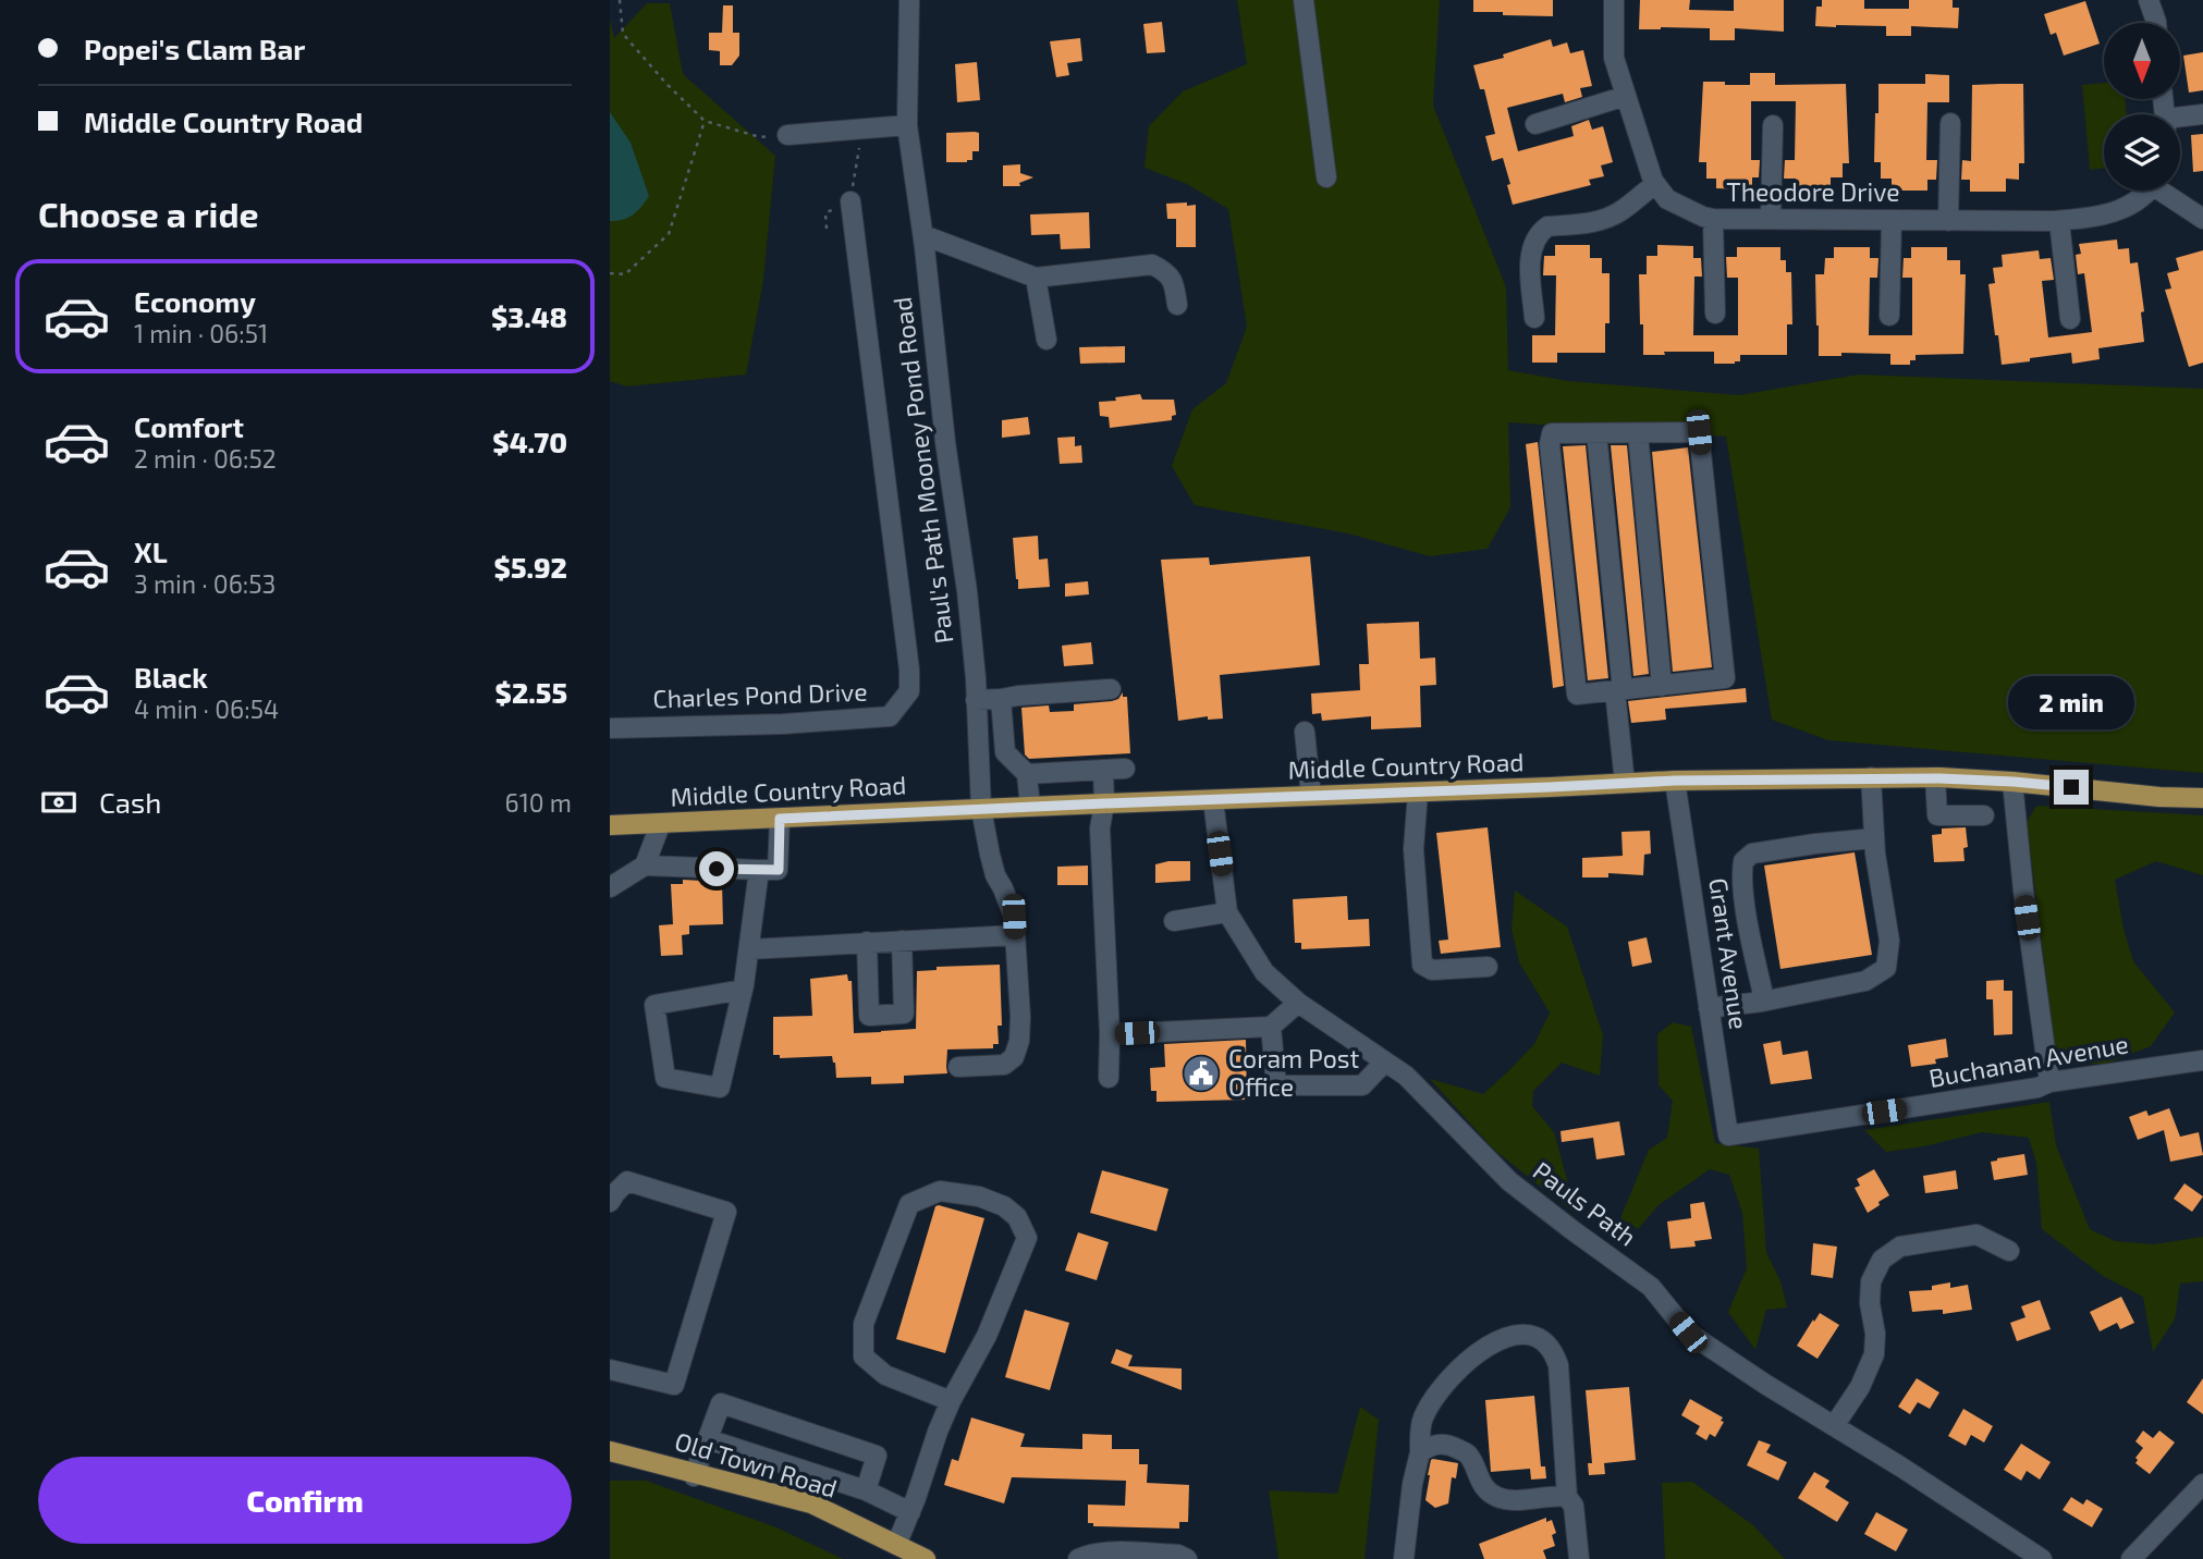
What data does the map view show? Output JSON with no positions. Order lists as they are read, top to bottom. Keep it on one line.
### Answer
{"streets":{"main road":["Middle Country Road","Old Town Road"],"street":["Theodore Drive","Paul's Path Mooney Pond Road","Charles Pond Drive","Grant Avenue","Buchanan Avenue","Pauls Path"]},"crossings":[["Paul's Path Mooney Pond Road","Middle Country Road"],["Middle Country Road","Grant Avenue"],["Middle Country Road","Pauls Path"],["Grant Avenue","Buchanan Avenue"]],"places":{"public building":["Coram Post Office"]},"north":"bottom","page":{"banner":["Popei's Clam Bar","Middle Country Road"],"heading":"Choose a ride","list":[{"name":"Economy","note":"1 min · 06:51","value":"$3.48"},{"name":"Comfort","note":"2 min · 06:52","value":"$4.70"},{"name":"XL","note":"3 min · 06:53","value":"$5.92"},{"name":"Black","note":"4 min · 06:54","value":"$2.55"}],"bubble":"2 min","pay":["Cash","610 m"],"buttons":"Confirm"}}
